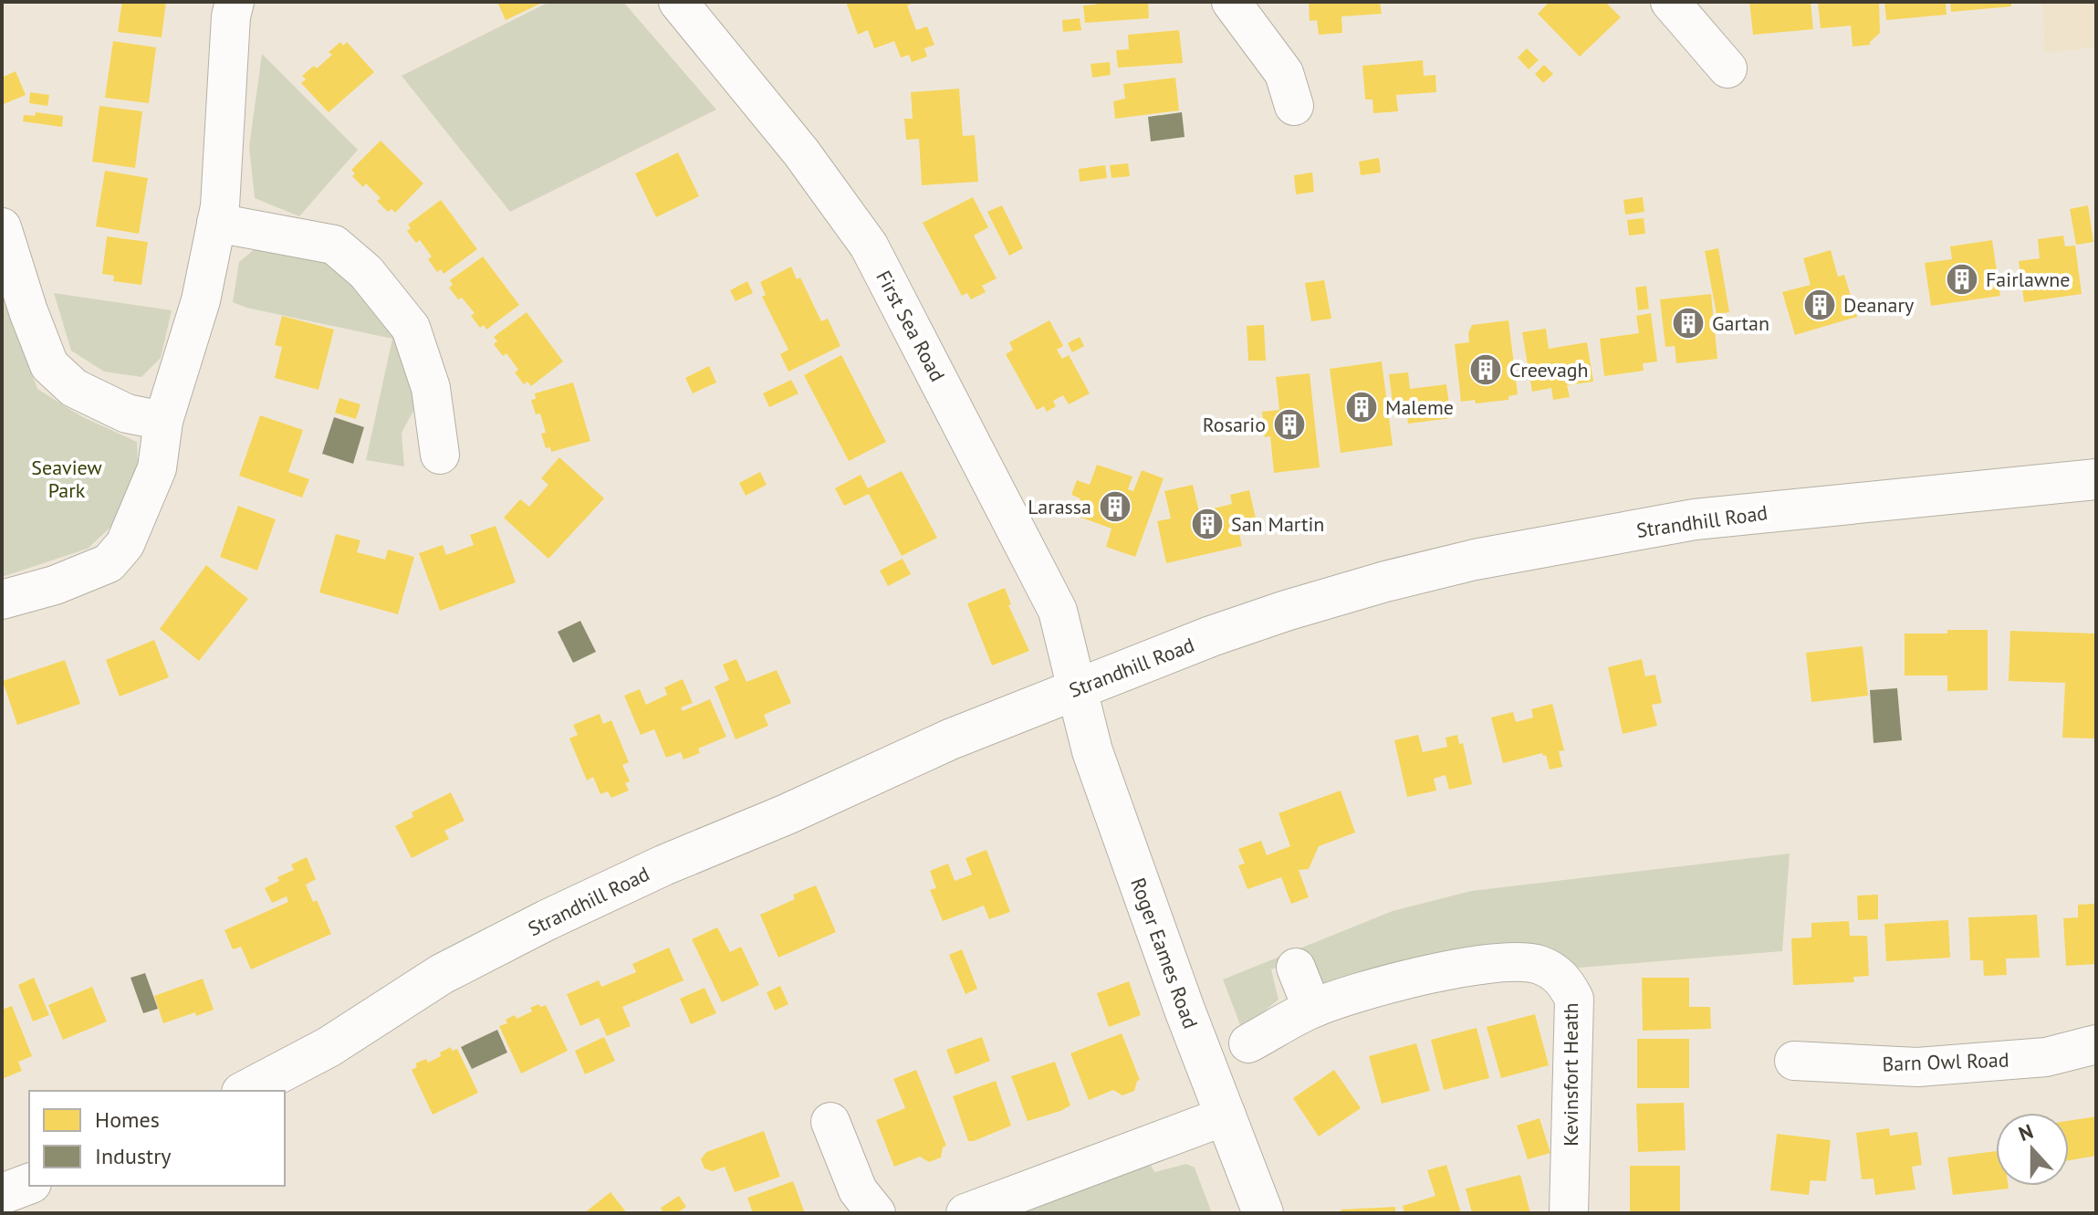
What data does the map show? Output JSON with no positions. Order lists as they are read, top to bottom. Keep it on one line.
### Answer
{"streets":{"main road":["Strandhill Road","Roger Eames Road"],"street":["First Sea Road","Barn Owl Road","Kevinsfort Heath"]},"crossings":[["First Sea Road","Strandhill Road"],["First Sea Road","Roger Eames Road"],["Strandhill Road","Roger Eames Road"]],"parks":["Seaview Park"],"places":{"building":["Fairlawne","Deanary","Gartan","Creevagh","Maleme","Rosario","Larassa","San Martin"]},"legend":["Homes","Industry"],"north":"top"}
